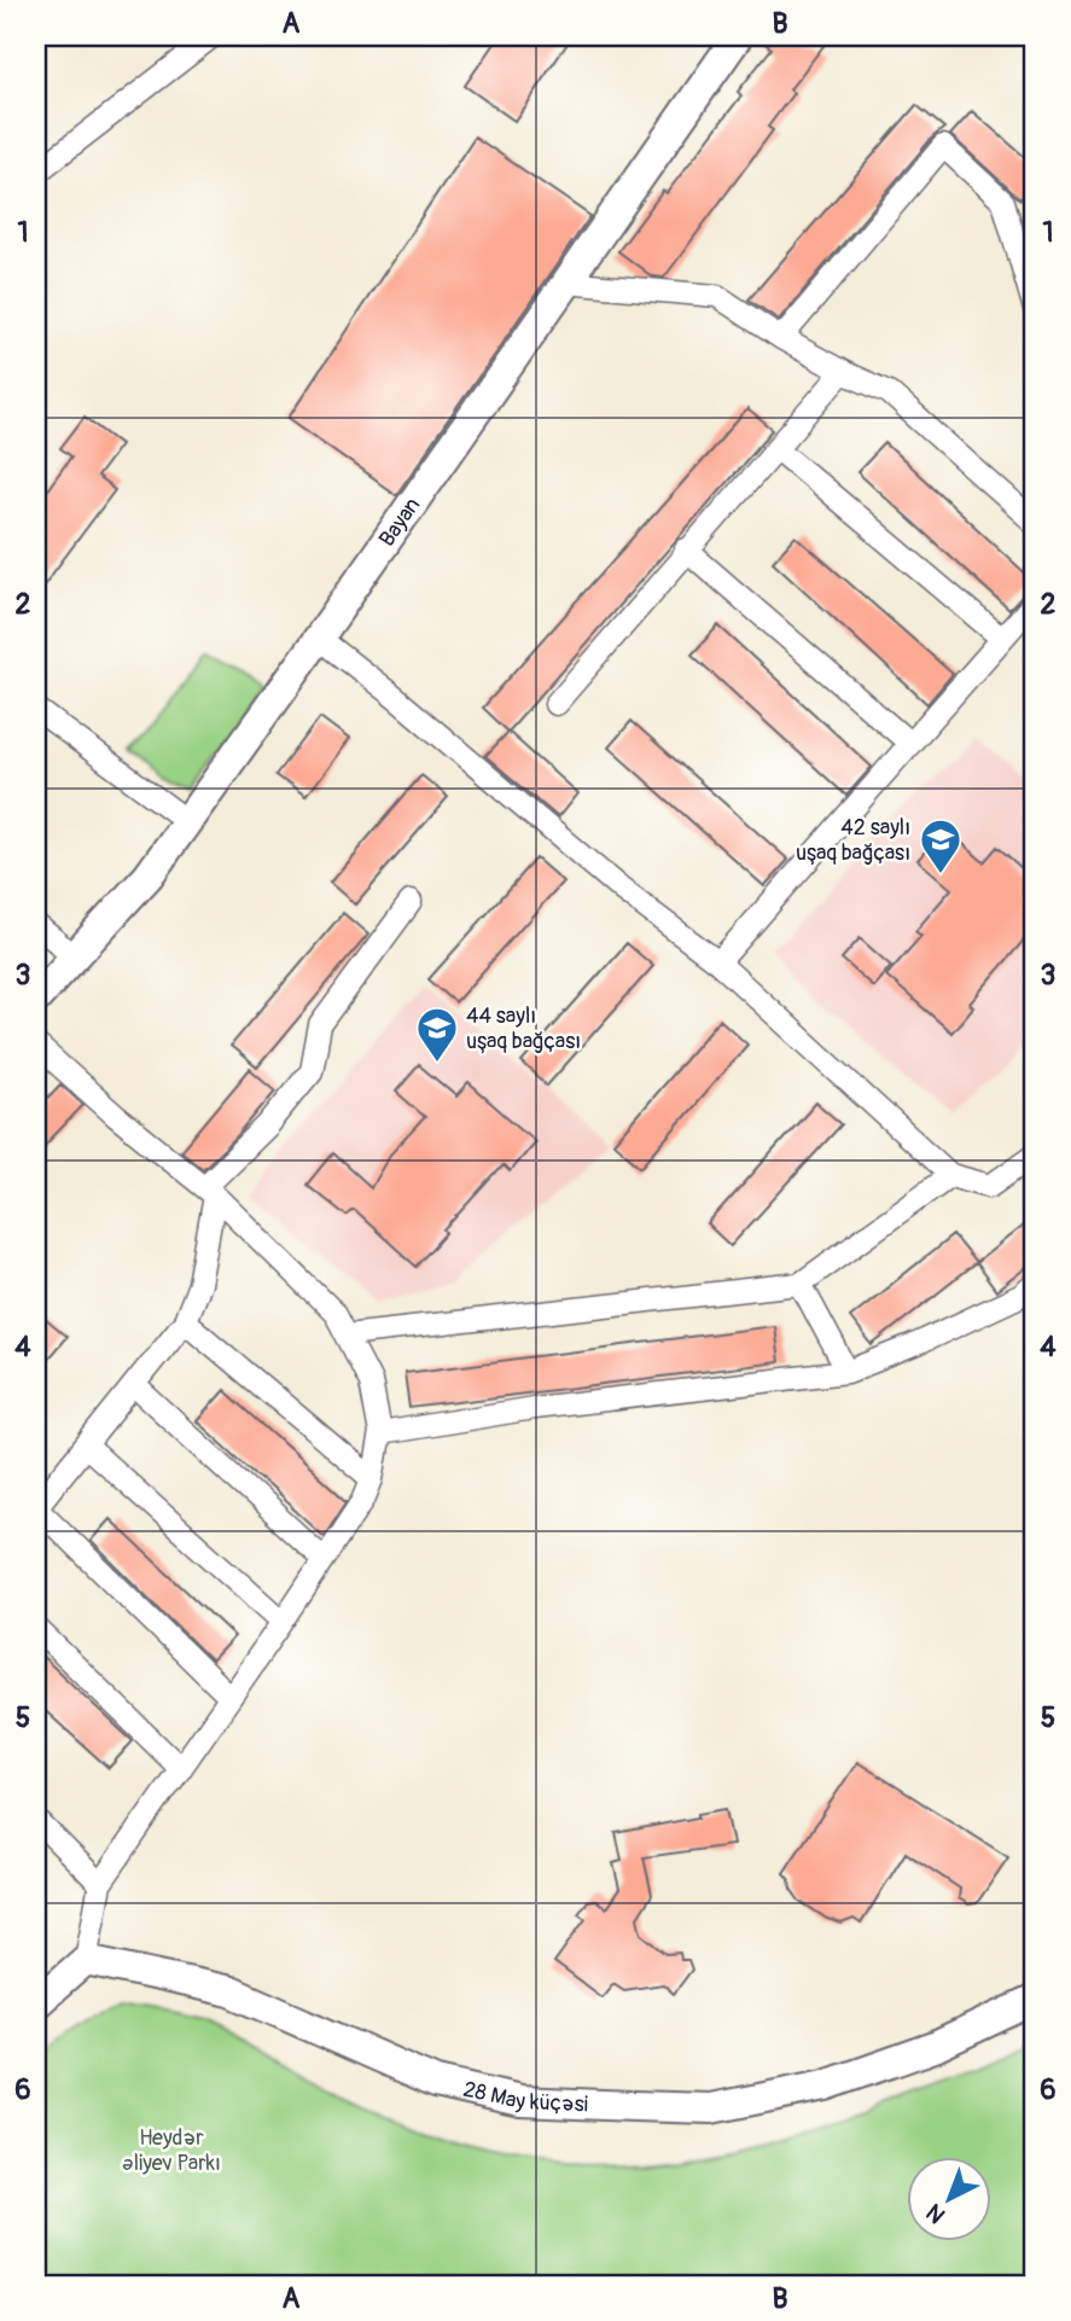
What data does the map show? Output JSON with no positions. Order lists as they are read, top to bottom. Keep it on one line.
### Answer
{"streets":{"street":["Bayan","28 May küçəsi"]},"parks":["Heydər Əliyev Parkı"],"places":{"school or university":["42 saylı uşaq bağçası","44 saylı uşaq bağçası"]},"north":"bottom left","grid":{"columns":["A","B"],"rows":["1","2","3","4","5","6"]}}
